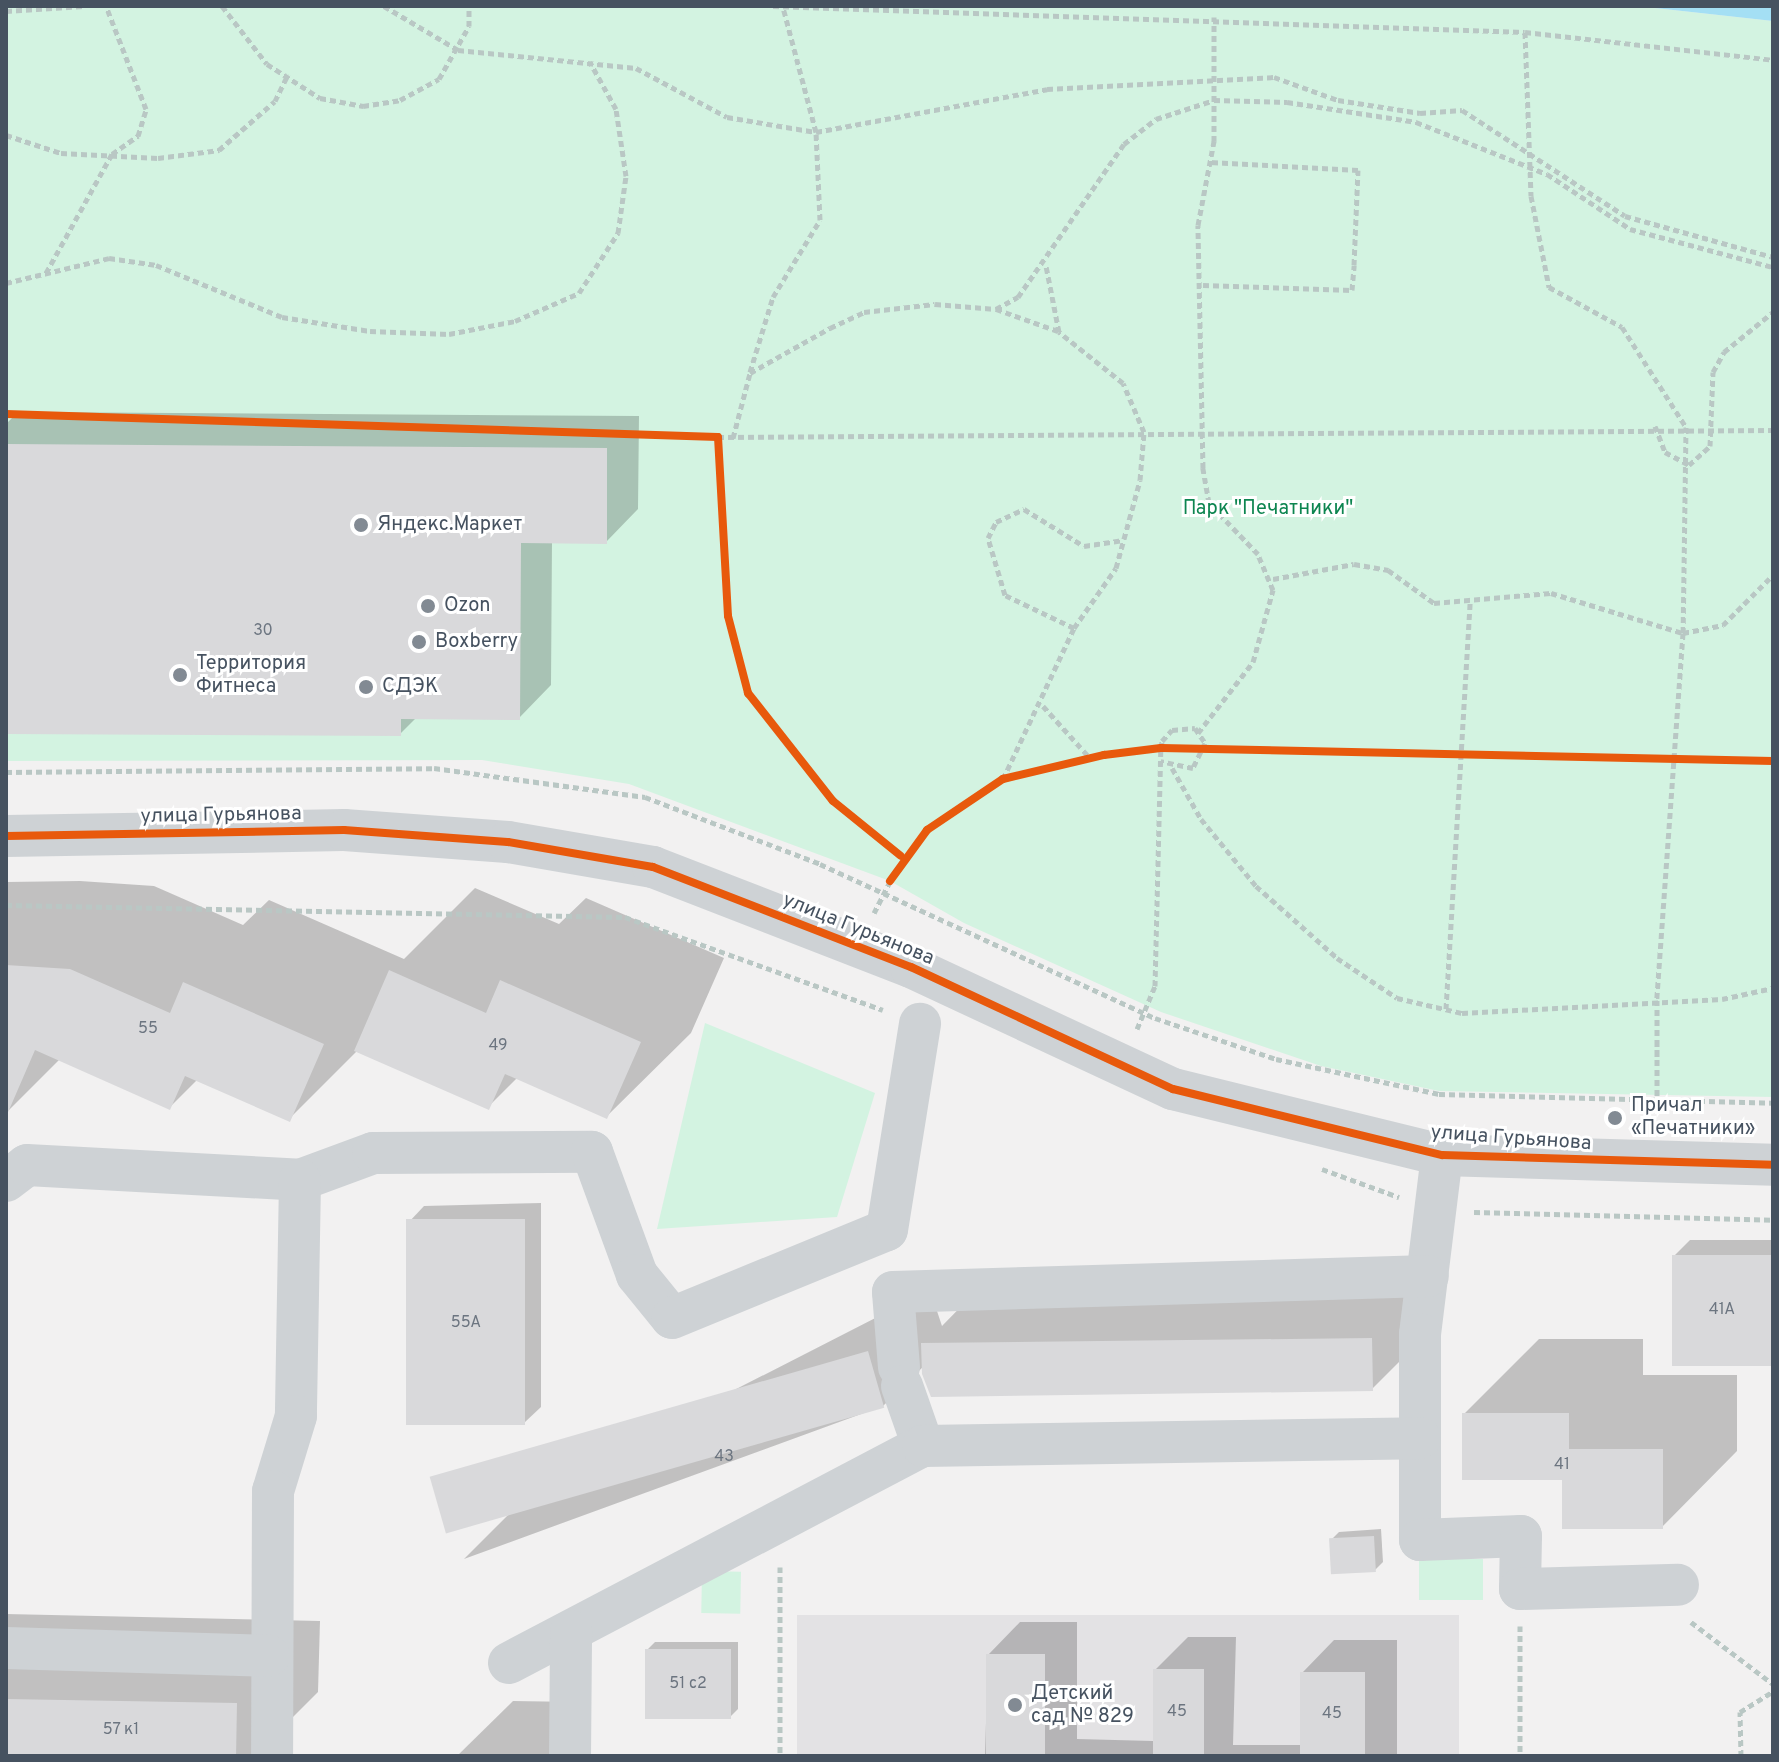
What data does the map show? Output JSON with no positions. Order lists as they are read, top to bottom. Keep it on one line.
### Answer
{"streets":{"street":["улица Гурьянова"]},"parks":["Парк \"Печатники\""],"places":["Яндекс.Маркет","Ozon","Boxberry","Территория Фитнеса","СДЭК","Причал «Печатники»","Детский сад № 829"],"house_numbers":["30","55","49","41А","55А","43","41","51 с2","45","45","57 к1"]}
